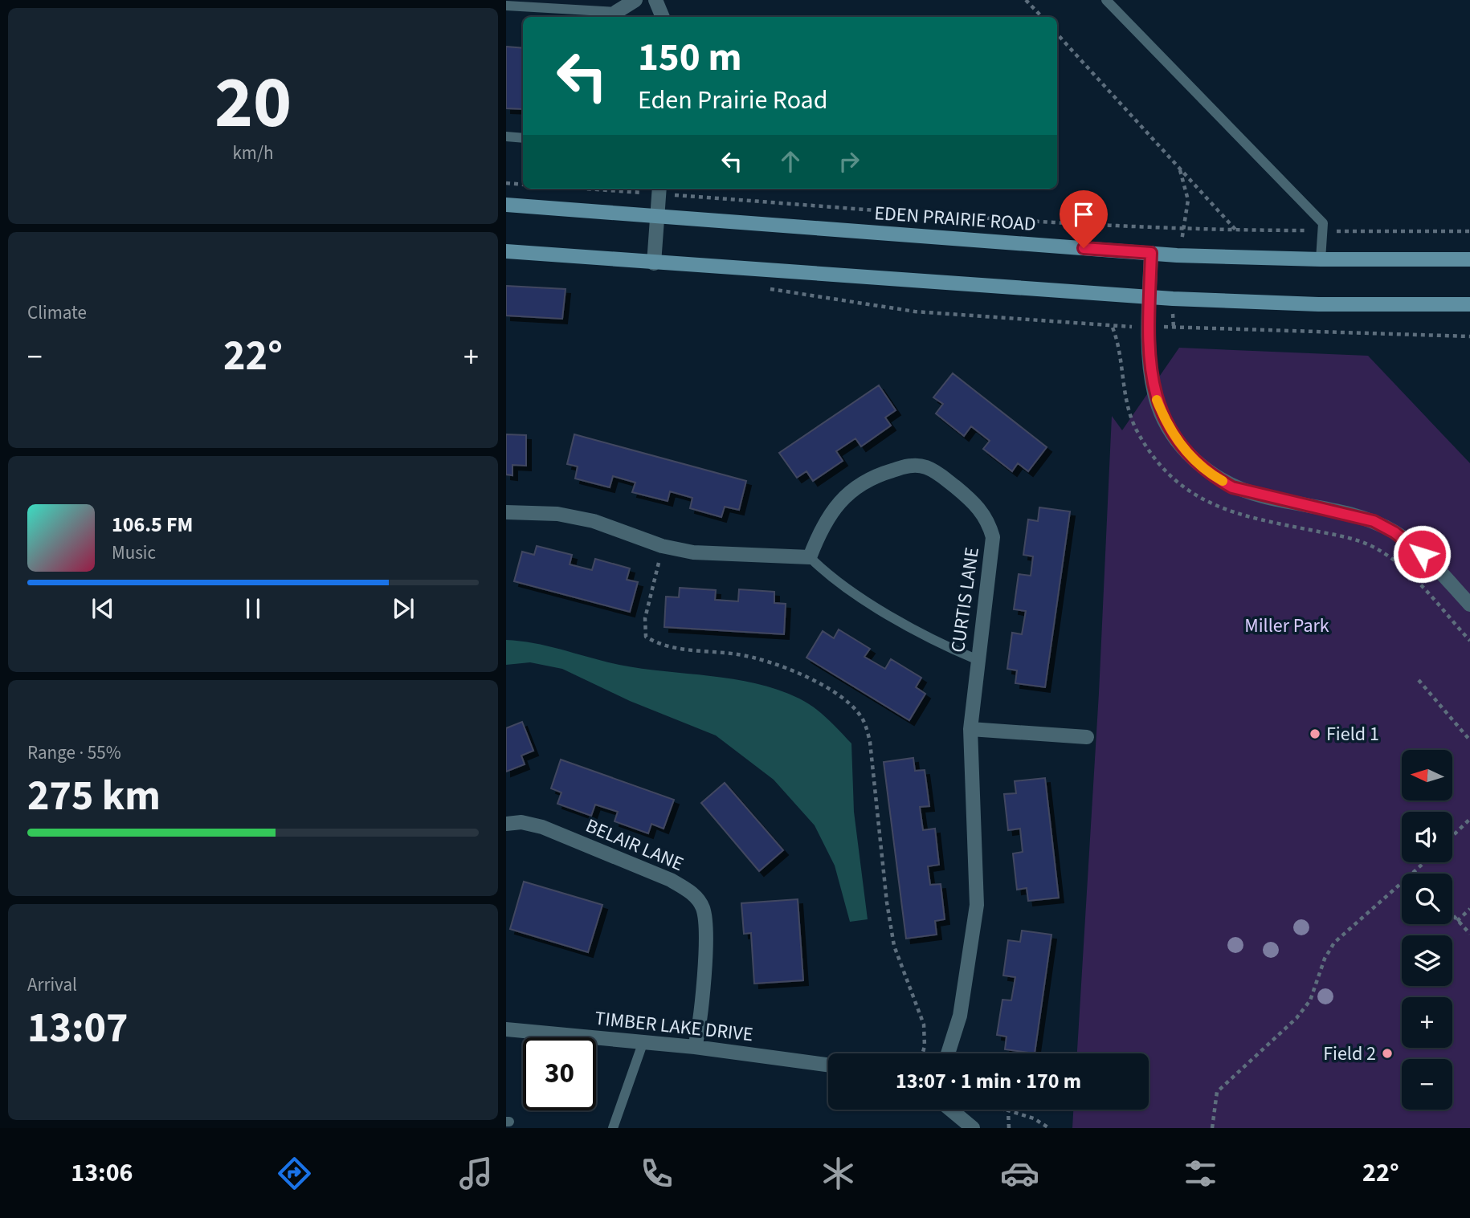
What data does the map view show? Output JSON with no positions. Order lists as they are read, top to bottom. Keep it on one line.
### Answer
{"streets":{"main road":["EDEN PRAIRIE ROAD"],"street":["CURTIS LANE","BELAIR LANE","TIMBER LAKE DRIVE"]},"crossings":[["BELAIR LANE","TIMBER LAKE DRIVE"]],"parks":["Miller Park"],"places":["Field 1","Field 2"],"north":"left","page":{"tile":[["20","km/h"],"Climate",["Range · 55%","275 km"],["Arrival","13:07"]],"turn":["150 m","Eden Prairie Road"],"heat":["−","22°","+"],"song":["106.5 FM","Music"],"map_buttons":["+","−"],"limit":"30","trip":"13:07 · 1 min · 170 m","tabs":["13:06","22°"]}}
